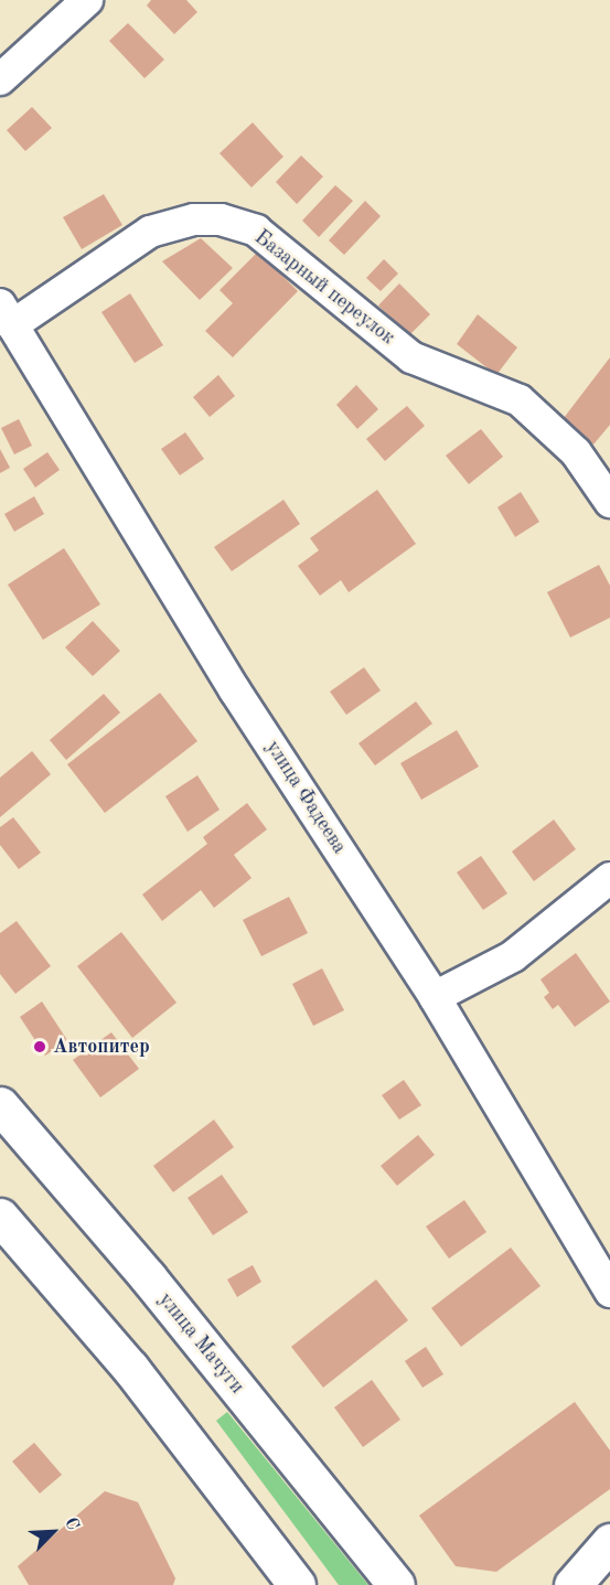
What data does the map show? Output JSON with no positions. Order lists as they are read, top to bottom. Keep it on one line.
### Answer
{"streets":{"main road":["улица Мачуги"],"street":["Базарный переулок","улица Фадеева"]},"crossings":[["Базарный переулок","улица Фадеева"]],"places":["Автопитер"],"north":"top right"}
